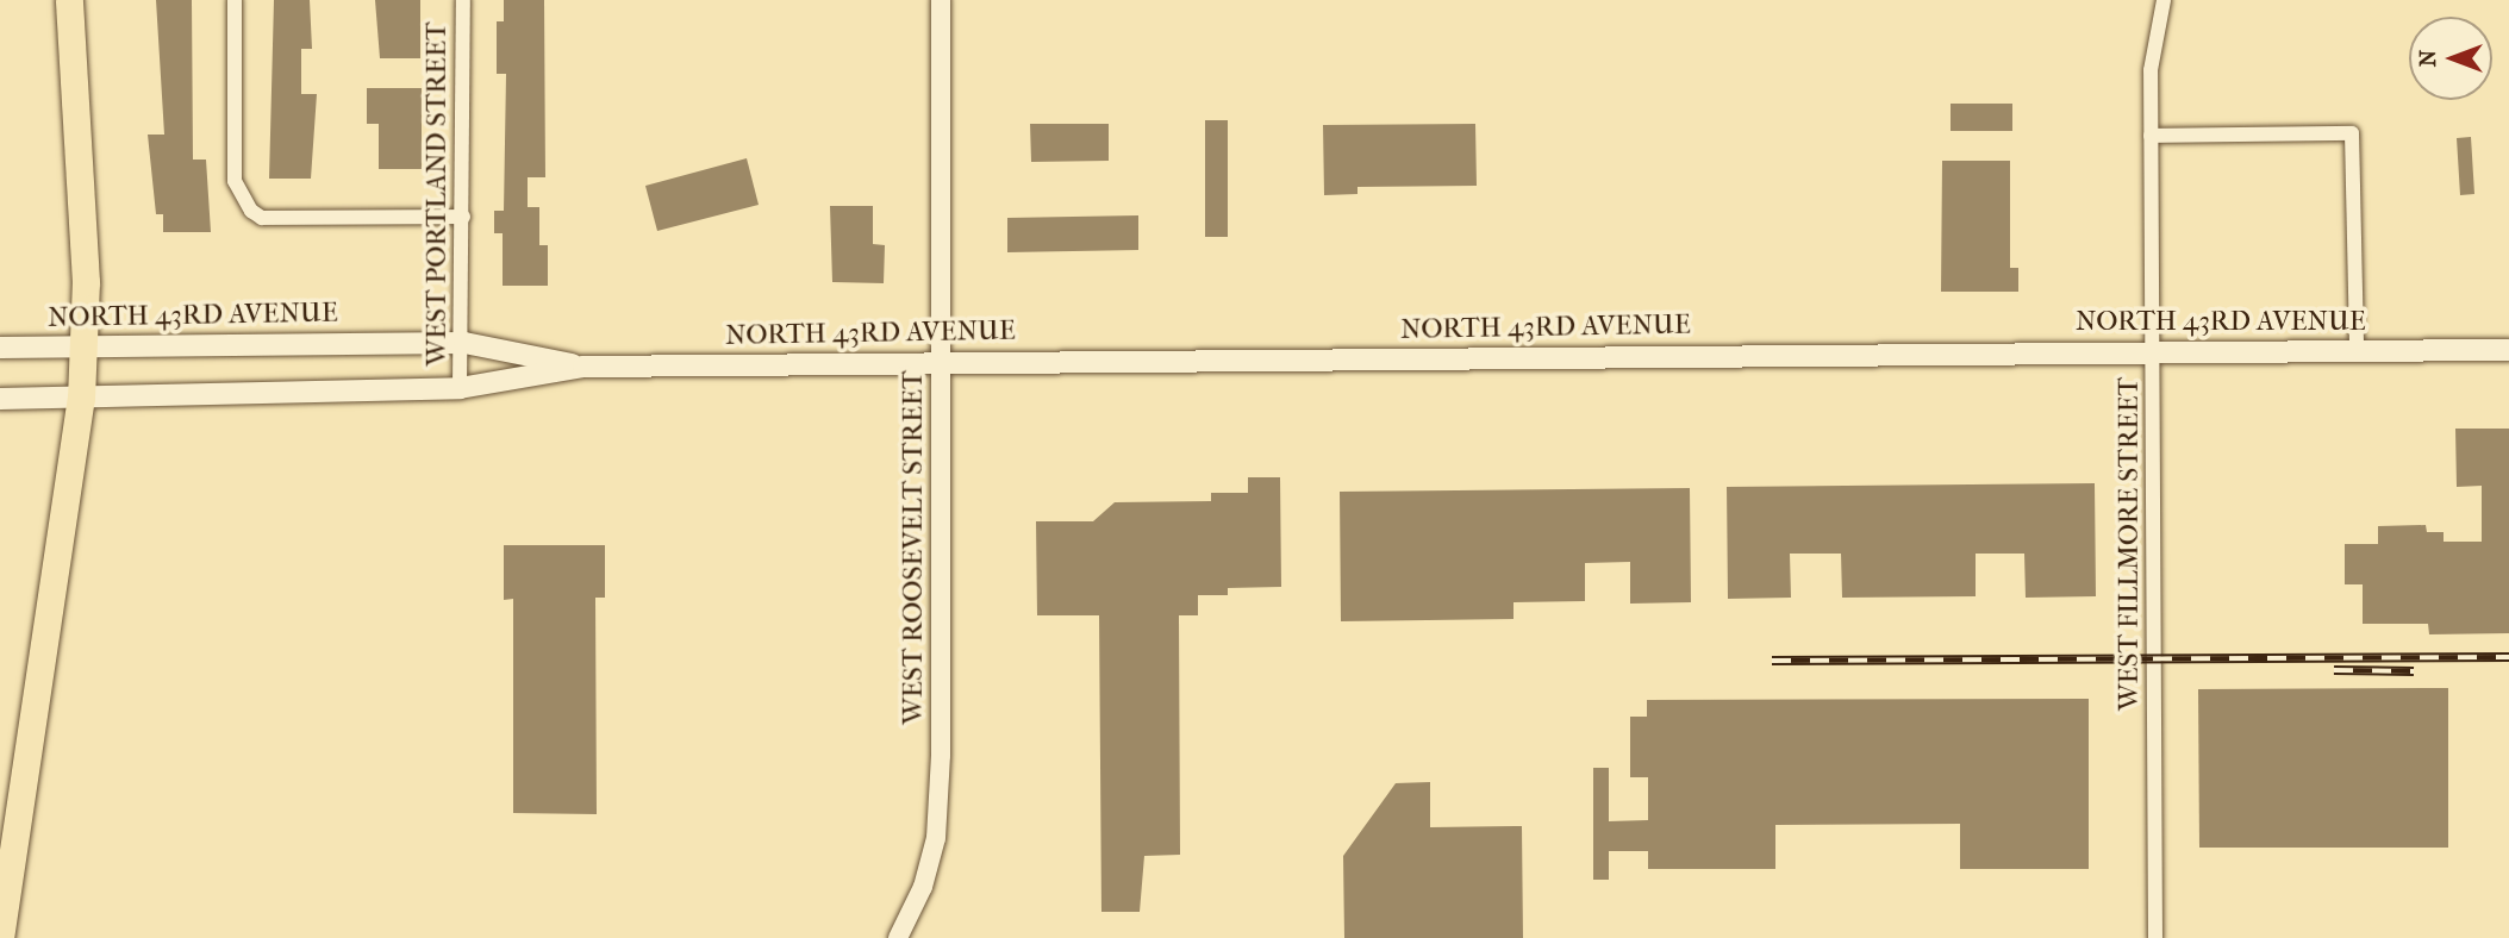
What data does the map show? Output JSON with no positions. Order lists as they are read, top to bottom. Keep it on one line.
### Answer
{"streets":{"main road":["NORTH 43RD AVENUE"],"street":["WEST PORTLAND STREET","WEST FILLMORE STREET","WEST ROOSEVELT STREET"]},"crossings":[["WEST PORTLAND STREET","NORTH 43RD AVENUE"],["NORTH 43RD AVENUE","WEST FILLMORE STREET"],["NORTH 43RD AVENUE","WEST ROOSEVELT STREET"]],"north":"left"}
